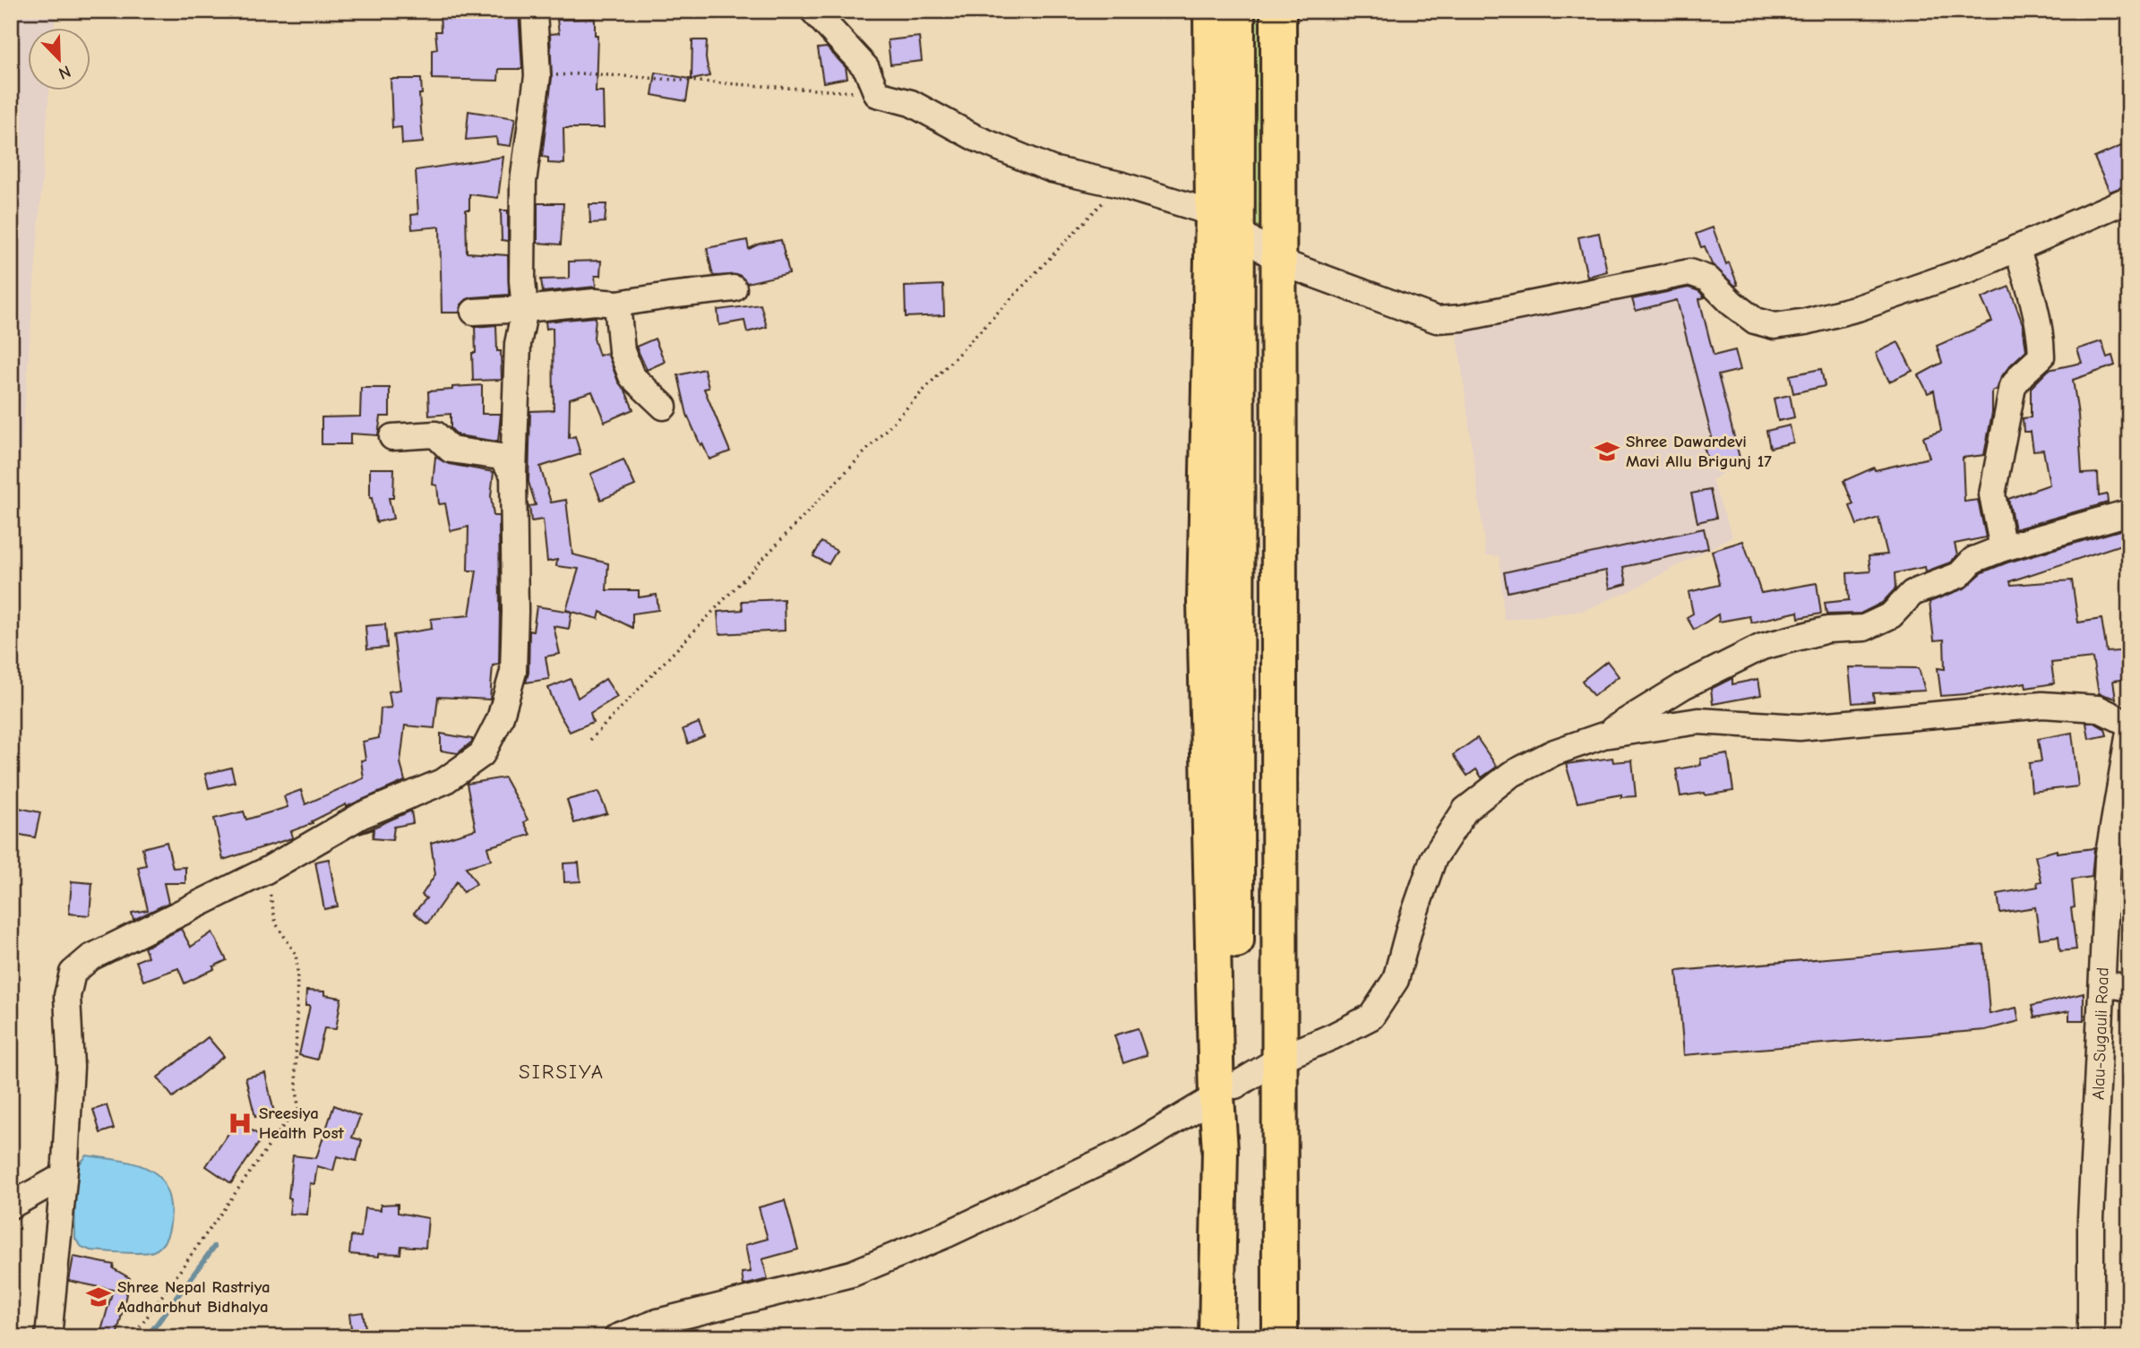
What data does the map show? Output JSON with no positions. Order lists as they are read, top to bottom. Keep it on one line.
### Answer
{"streets":{"street":["Alau-Sugauli Road"]},"districts":["SIRSIYA"],"places":{"school or university":["Shree Dawardevi Mavi Allu Brigunj 17","Shree Nepal Rastriya Aadharbhut Bidhalya"],"hospital":["Sreesiya Health Post"]},"north":"bottom right"}
